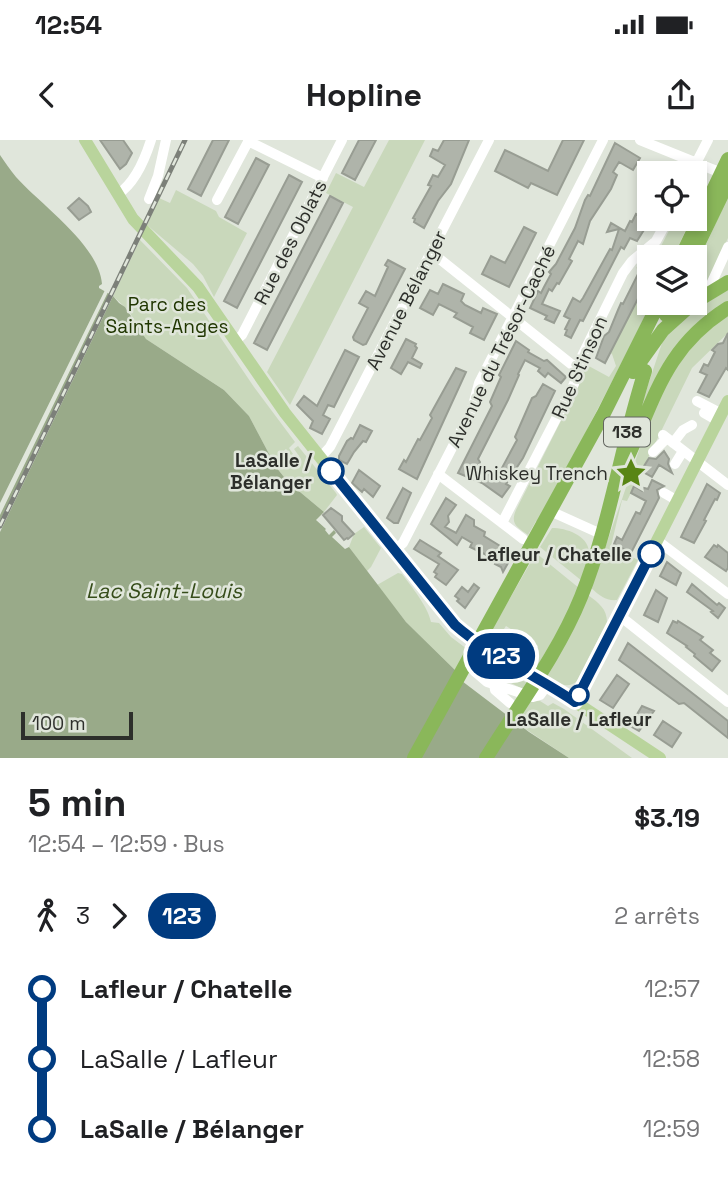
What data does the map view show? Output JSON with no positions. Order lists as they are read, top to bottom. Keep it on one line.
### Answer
{"streets":{"highway":["138"],"street":["Rue des Oblats","Avenue Bélanger","Avenue du Trésor-Caché","Rue Stinson"]},"water":["Lac Saint-Louis"],"parks":["Parc des Saints-Anges"],"places":{"other":["LaSalle / Bélanger","Lafleur / Chatelle","LaSalle / Lafleur"],"place":["Whiskey Trench"]},"lines":["bus line 123"],"scale_bar":"100 m","page":{"status":"12:54","header":"Hopline","on_map":"123","scale":"100 m","heading":["5 min","12:54 – 12:59 · Bus","$3.19"],"legs":["3","123","2 arrêts"],"list":[{"name":"Lafleur / Chatelle","value":"12:57"},{"name":"LaSalle / Lafleur","value":"12:58"},{"name":"LaSalle / Bélanger","value":"12:59"}]}}
